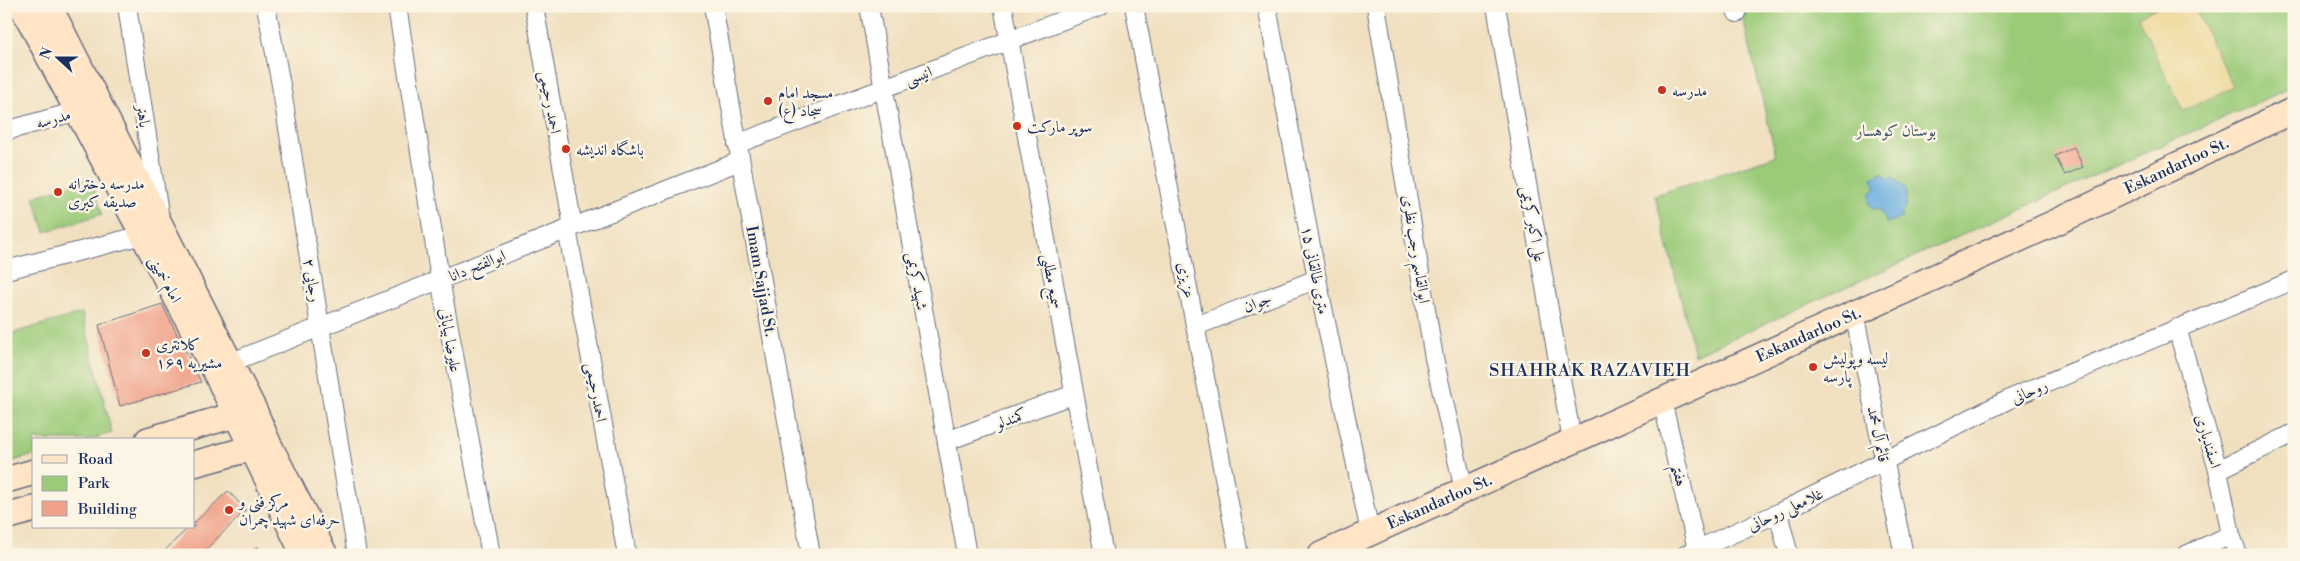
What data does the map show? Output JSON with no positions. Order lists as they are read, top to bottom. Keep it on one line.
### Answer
{"streets":{"main road":["Eskandarloo St.","امام خمینی"],"street":["انیسی","احمد رحیمی","باهنر","مدرسه","علی اکبر کریمی","ابوالقاسم رجب نظری","ابوالفتح دانا","۱۵ متری طالقانی","رجایی ۲","عزیزی","Imam Sajjad St.","شهید کریمی","سمیع مطلبی","جوان","علیرضا بیابانی","روحانی","احمدرحیمی","کمندلو","قائم آل محمد","اسفندیاری","هفتم","غلامعلی روحانی"]},"crossings":[["انیسی","ابوالفتح دانا"],["انیسی","Imam Sajjad St."],["انیسی","شهید کریمی"],["انیسی","سمیع مطلبی"],["احمد رحیمی","ابوالفتح دانا"],["احمد رحیمی","احمدرحیمی"],["باهنر","امام خمینی"],["مدرسه","امام خمینی"],["Eskandarloo St.","علی اکبر کریمی"],["Eskandarloo St.","ابوالقاسم رجب نظری"],["Eskandarloo St.","۱۵ متری طالقانی"],["Eskandarloo St.","قائم آل محمد"],["Eskandarloo St.","هفتم"],["ابوالفتح دانا","امام خمینی"],["ابوالفتح دانا","رجایی ۲"],["ابوالفتح دانا","Imam Sajjad St."],["ابوالفتح دانا","علیرضا بیابانی"],["ابوالفتح دانا","احمدرحیمی"],["۱۵ متری طالقانی","جوان"],["عزیزی","جوان"],["شهید کریمی","کمندلو"],["سمیع مطلبی","کمندلو"],["روحانی","قائم آل محمد"],["روحانی","اسفندیاری"],["روحانی","غلامعلی روحانی"],["قائم آل محمد","غلامعلی روحانی"],["هفتم","غلامعلی روحانی"]],"districts":["SHAHRAK RAZAVIEH"],"parks":["بوستان کوهسار"],"places":["مدرسه","مسجد امام سجاد (ع)","سوپر مارکت","باشگاه اندیشه","مدرسه دخترانه صدیقه کبری","کلانتری ۱۶۹ مشیریه","لیسه وپولیش پارسه","مرکز فنی و حرفه‌ای شهید چمران"],"legend":["Road","Park","Building"],"north":"left"}
